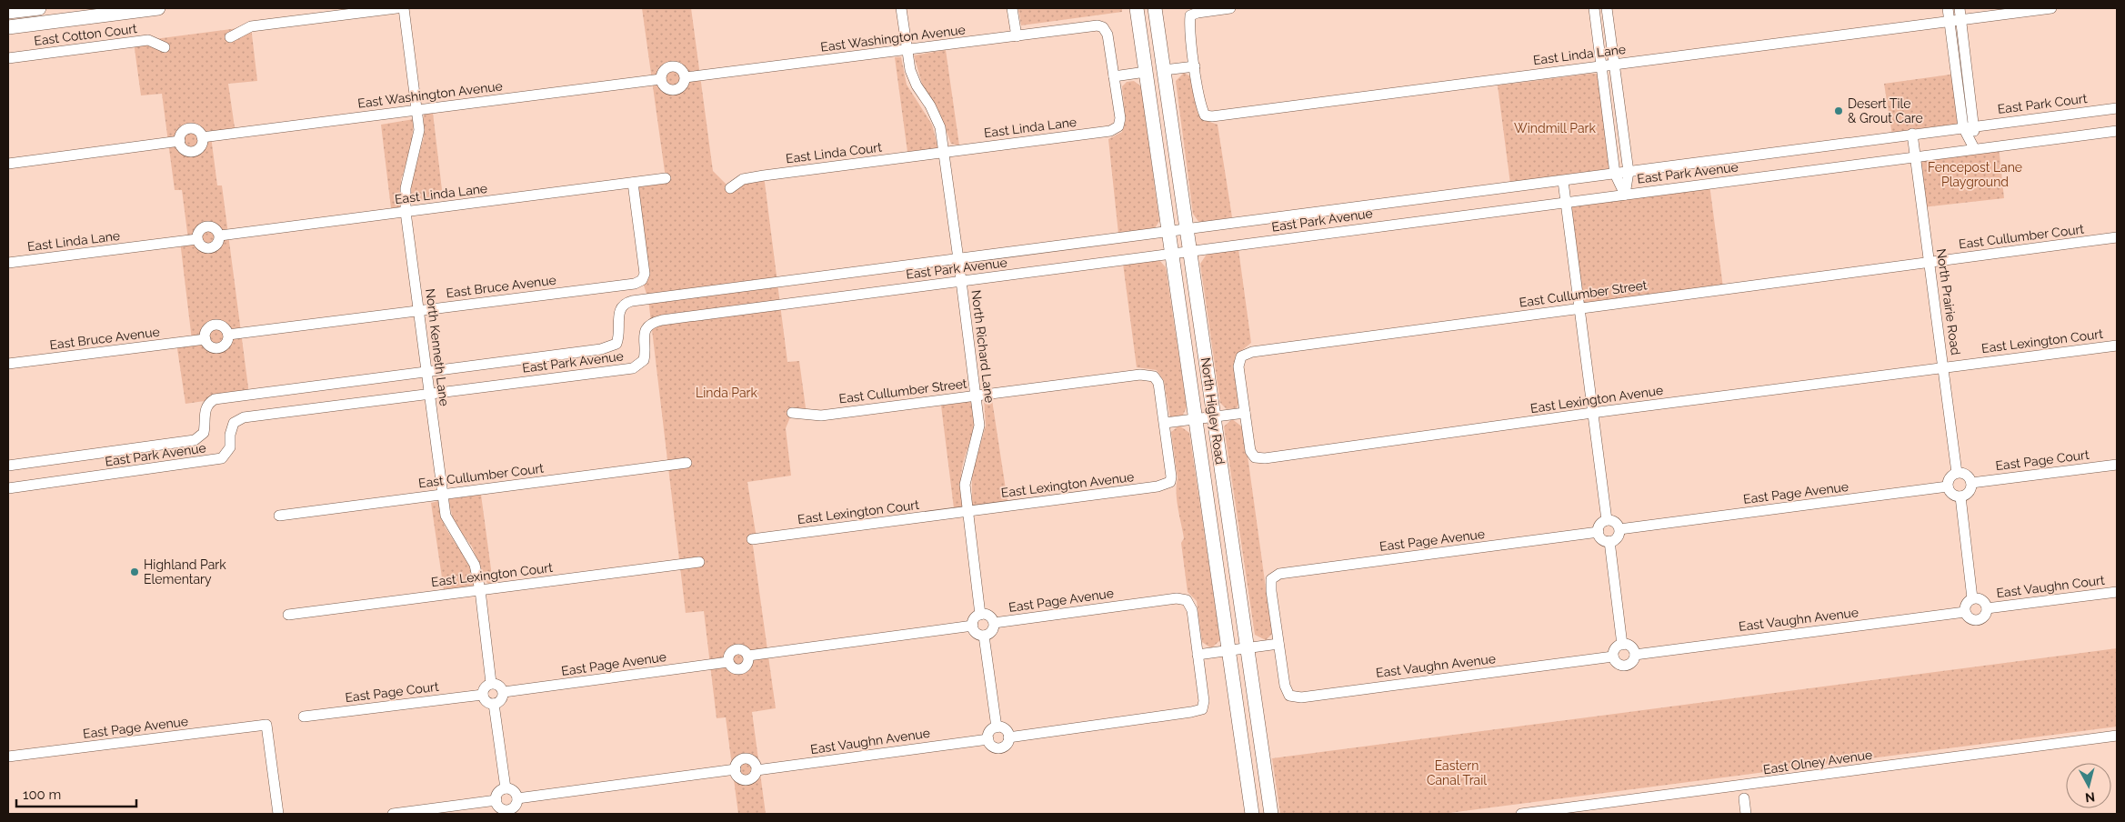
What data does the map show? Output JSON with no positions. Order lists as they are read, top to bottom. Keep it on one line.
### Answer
{"streets":{"main road":["North Higley Road"],"street":["East Cotton Court","East Washington Avenue","East Linda Lane","East Park Court","East Linda Court","East Park Avenue","East Cullumber Court","East Bruce Avenue","East Cullumber Street","North Prairie Road","East Lexington Court","North Richard Lane","North Kenneth Lane","East Lexington Avenue","East Page Court","East Page Avenue","East Vaughn Court","East Vaughn Avenue","East Olney Avenue"]},"crossings":[["East Washington Avenue","East Linda Lane"],["East Washington Avenue","North Richard Lane"],["East Washington Avenue","North Kenneth Lane"],["East Linda Lane","East Linda Court"],["East Linda Lane","East Bruce Avenue"],["East Linda Lane","North Richard Lane"],["East Linda Lane","North Kenneth Lane"],["East Park Court","East Park Avenue"],["East Linda Court","North Richard Lane"],["East Park Avenue","North Prairie Road"],["East Park Avenue","North Richard Lane"],["East Park Avenue","North Kenneth Lane"],["East Park Avenue","North Higley Road"],["East Cullumber Court","East Cullumber Street"],["East Cullumber Court","North Prairie Road"],["East Cullumber Court","North Kenneth Lane"],["East Bruce Avenue","North Kenneth Lane"],["East Cullumber Street","North Prairie Road"],["East Cullumber Street","North Richard Lane"],["East Cullumber Street","East Lexington Avenue"],["North Prairie Road","East Lexington Court"],["North Prairie Road","East Lexington Avenue"],["North Prairie Road","East Page Court"],["North Prairie Road","East Page Avenue"],["East Lexington Court","North Richard Lane"],["East Lexington Court","North Kenneth Lane"],["East Lexington Court","East Lexington Avenue"],["North Richard Lane","East Lexington Avenue"],["North Richard Lane","East Page Avenue"],["North Kenneth Lane","East Page Court"],["North Kenneth Lane","East Page Avenue"],["East Page Court","East Page Avenue"],["East Page Avenue","East Vaughn Avenue"],["East Vaughn Court","East Vaughn Avenue"]],"parks":["Windmill Park","Fencepost Lane Playground","Linda Park","Eastern Canal Trail"],"places":["Desert Tile & Grout Care","Highland Park Elementary"],"scale_bar":"100 m","north":"bottom"}
